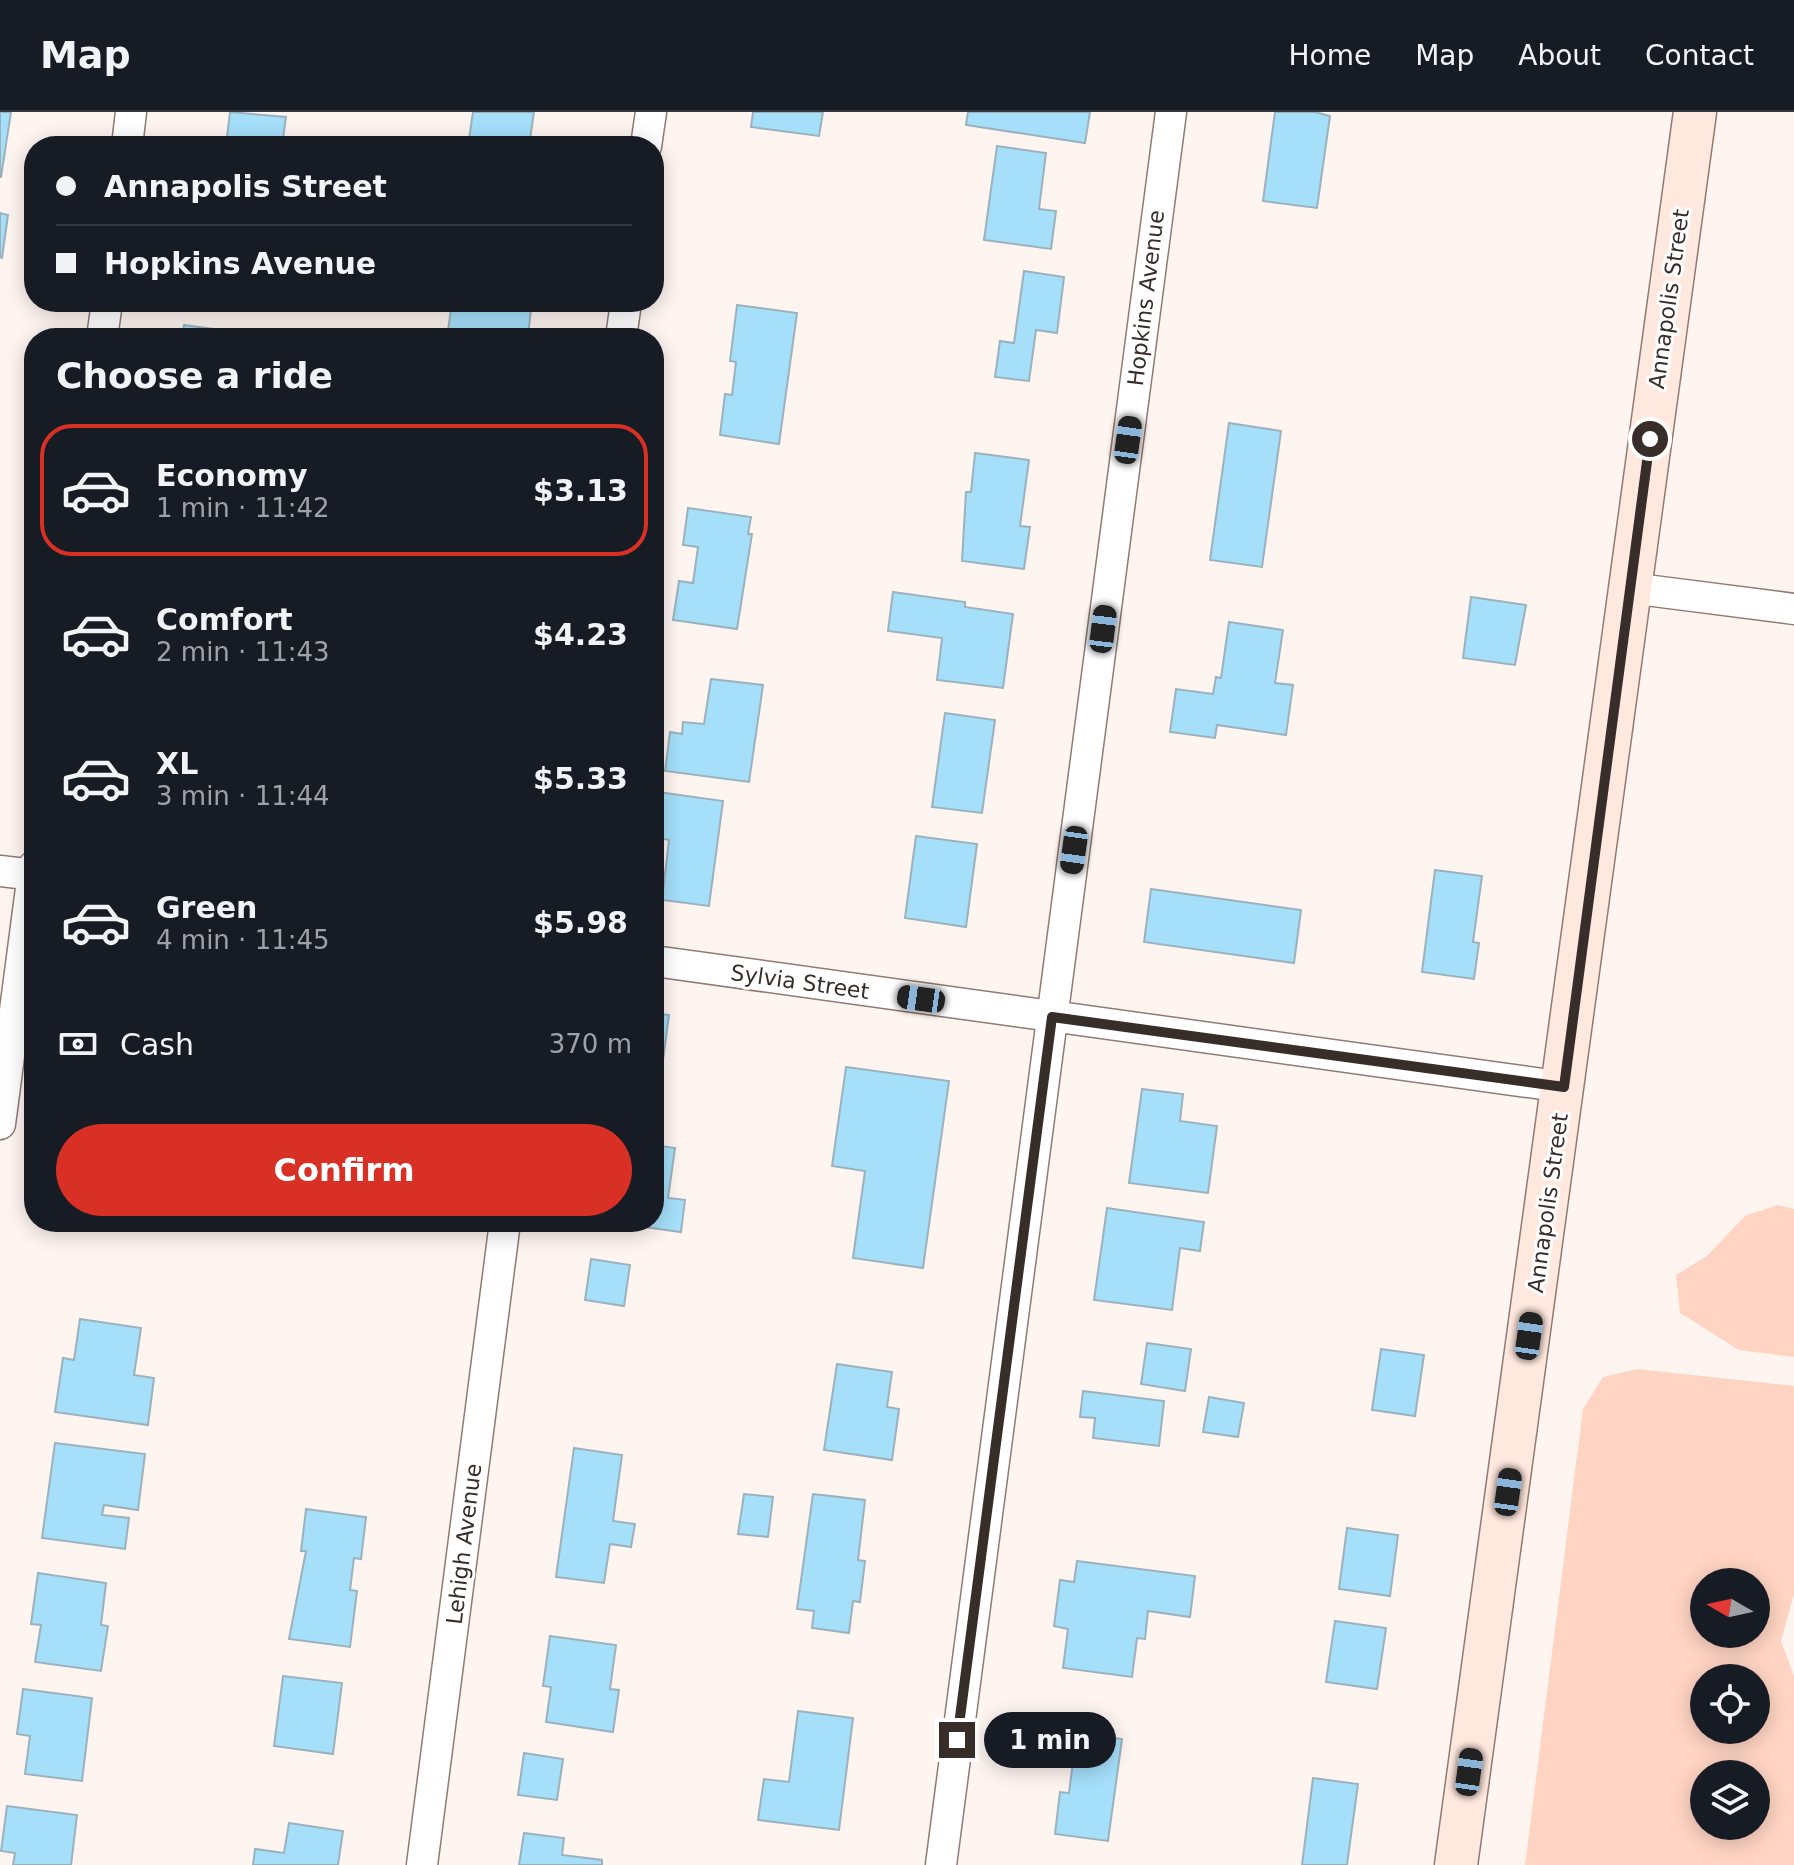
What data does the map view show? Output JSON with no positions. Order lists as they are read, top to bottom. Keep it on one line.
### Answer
{"streets":{"street":["Hopkins Avenue","Annapolis Street","Sylvia Street","Lehigh Avenue"]},"crossings":[["Hopkins Avenue","Sylvia Street"],["Annapolis Street","Sylvia Street"]],"north":"left","page":{"header":"Map","nav":["Home","Map","About","Contact"],"banner":["Annapolis Street","Hopkins Avenue"],"heading":"Choose a ride","list":[{"name":"Economy","note":"1 min · 11:42","value":"$3.13"},{"name":"Comfort","note":"2 min · 11:43","value":"$4.23"},{"name":"XL","note":"3 min · 11:44","value":"$5.33"},{"name":"Green","note":"4 min · 11:45","value":"$5.98"}],"pay":["Cash","370 m"],"buttons":"Confirm","bubble":"1 min"}}
